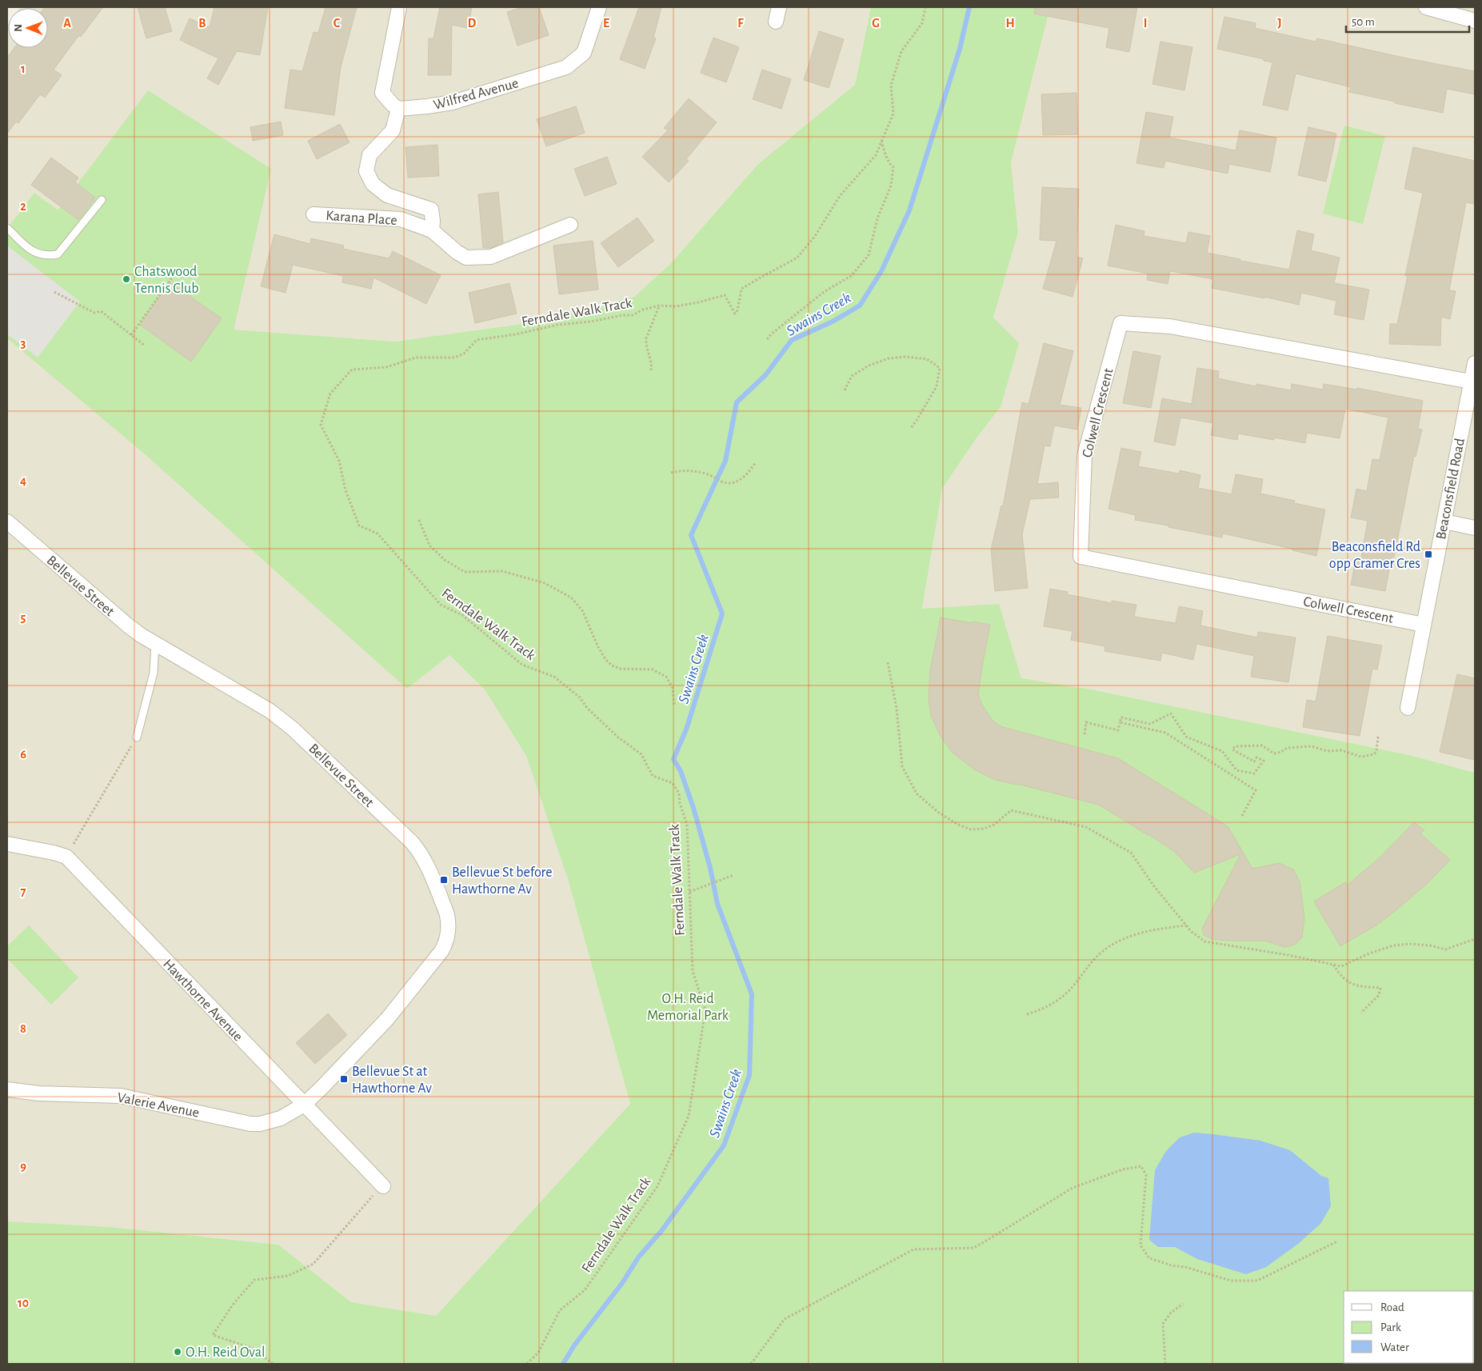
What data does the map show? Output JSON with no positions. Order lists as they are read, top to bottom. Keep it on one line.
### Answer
{"streets":{"street":["Wilfred Avenue","Karana Place","Colwell Crescent","Beaconsfield Road","Bellevue Street","Hawthorne Avenue","Valerie Avenue"],"path":["Ferndale Walk Track"]},"crossings":[["Wilfred Avenue","Karana Place"],["Colwell Crescent","Beaconsfield Road"],["Bellevue Street","Hawthorne Avenue"],["Bellevue Street","Valerie Avenue"],["Hawthorne Avenue","Valerie Avenue"]],"water":["Swains Creek"],"parks":["O.H. Reid Memorial Park"],"places":{"other":["Chatswood Tennis Club","O.H. Reid Oval"],"transit":["Beaconsfield Rd opp Cramer Cres","Bellevue St before Hawthorne Av","Bellevue St at Hawthorne Av"]},"legend":["Road","Park","Water"],"scale_bar":"50 m","north":"left","grid":{"columns":["A","B","C","D","E","F","G","H","I","J"],"rows":["1","2","3","4","5","6","7","8","9","10"]}}
